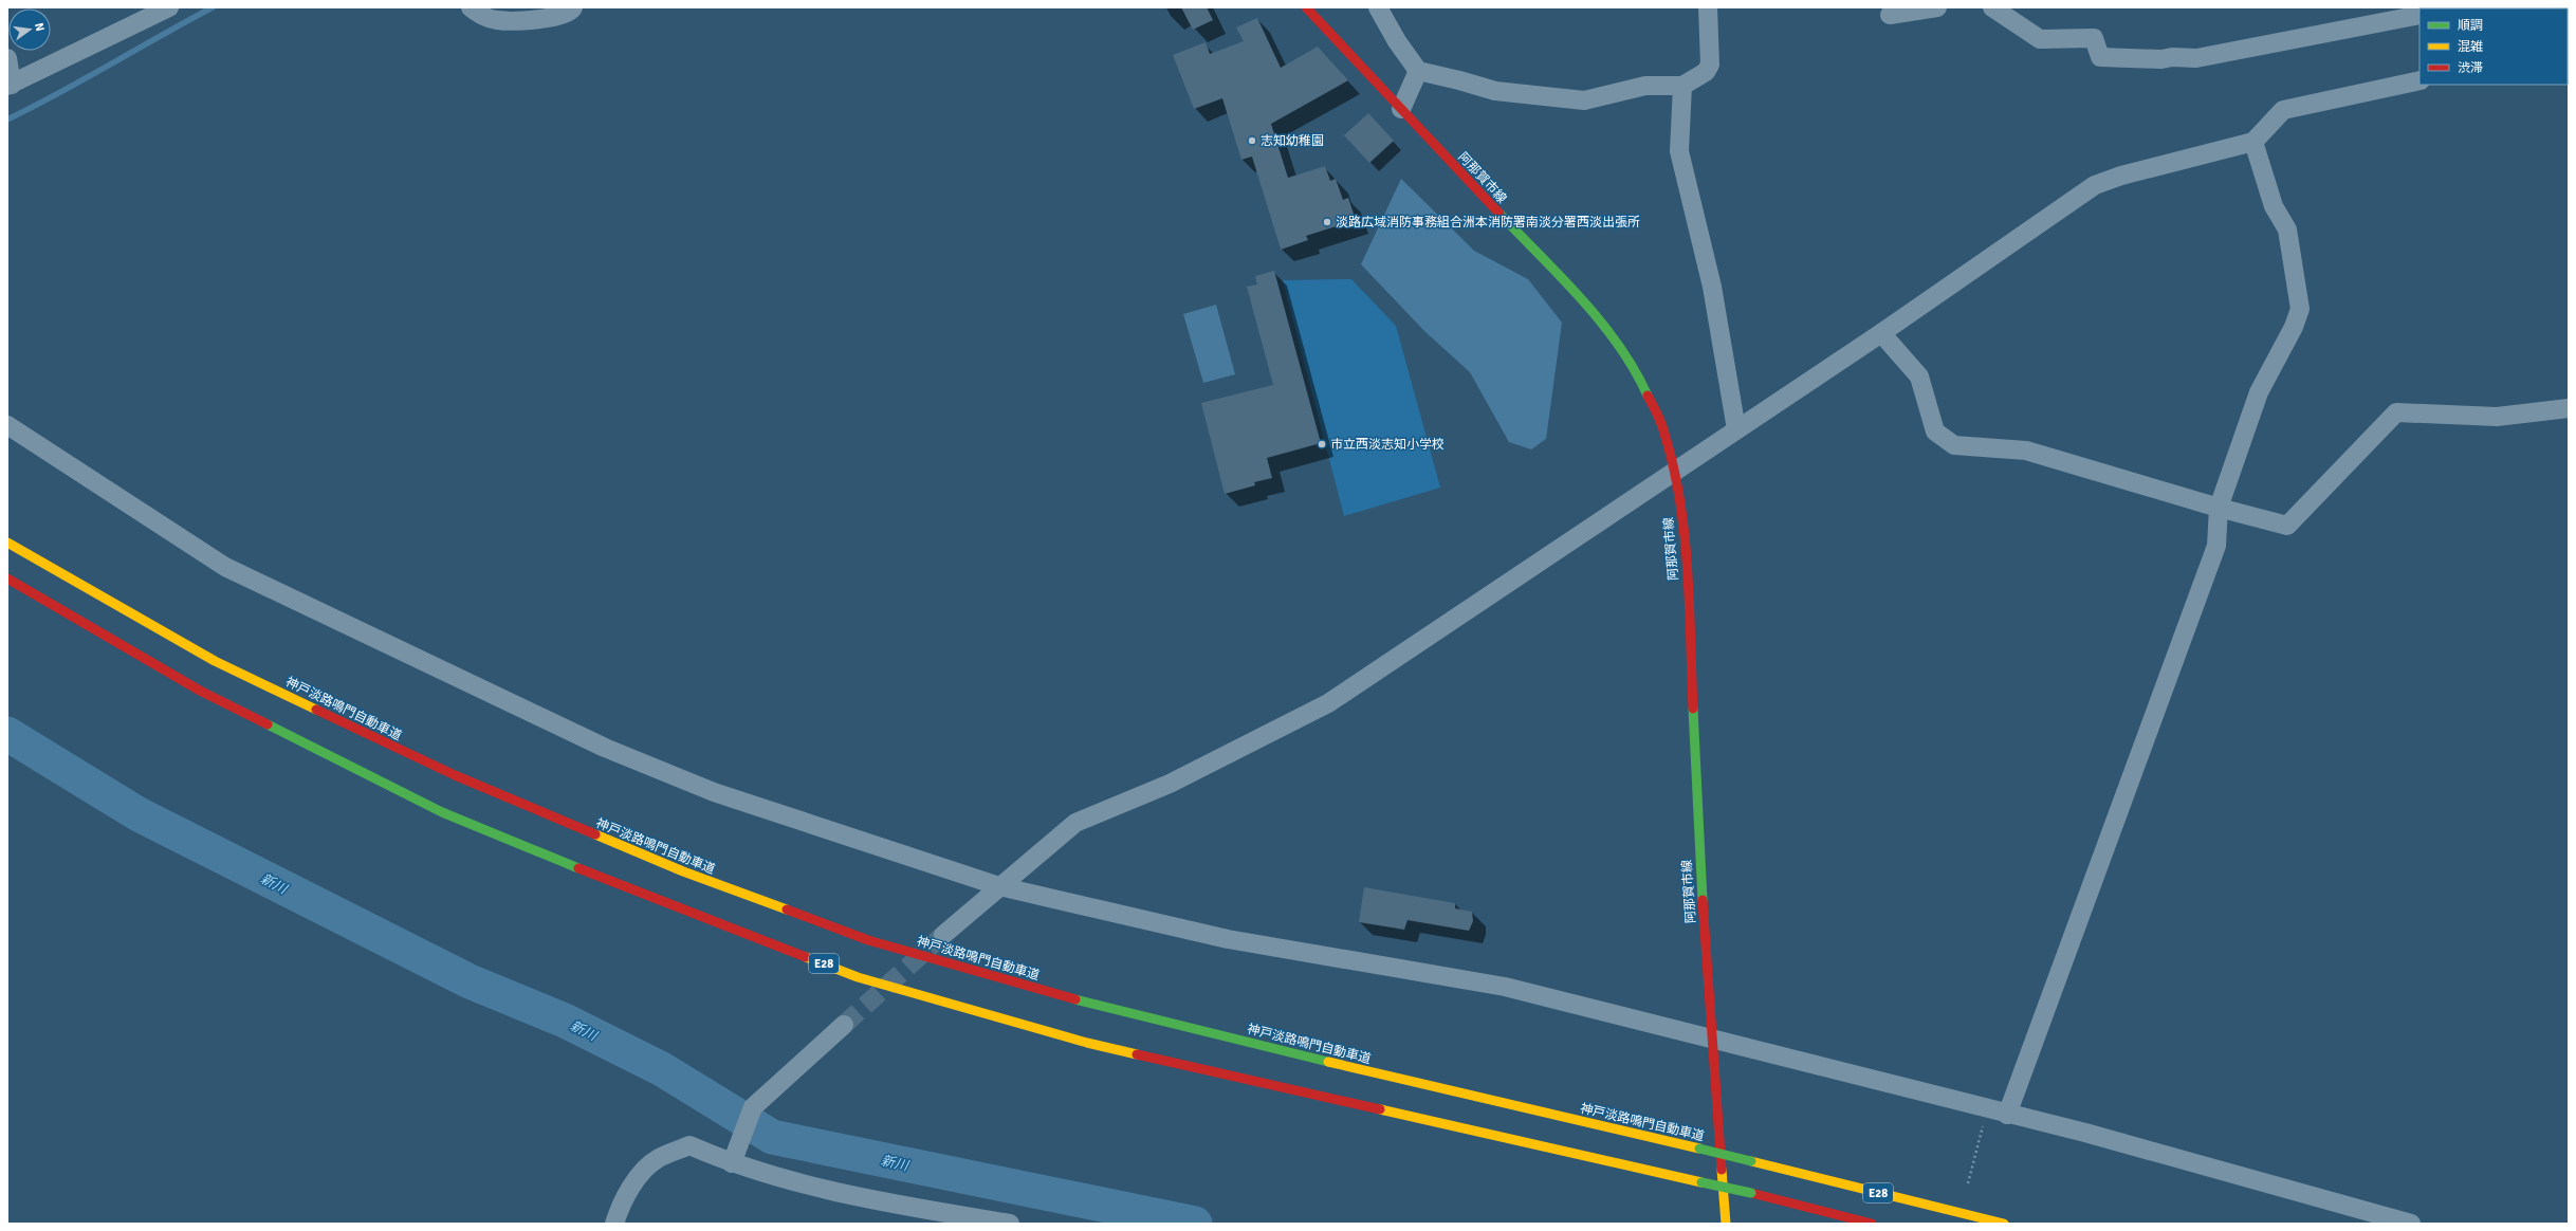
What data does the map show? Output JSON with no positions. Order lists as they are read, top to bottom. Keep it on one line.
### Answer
{"streets":{"main road":["阿那賀市線","神戸淡路鳴門自動車道","E28"]},"water":["新川"],"places":["志知幼稚園","淡路広域消防事務組合洲本消防署南淡分署西淡出張所","市立西淡志知小学校"],"legend":["順調","混雑","渋滞"],"north":"right"}
